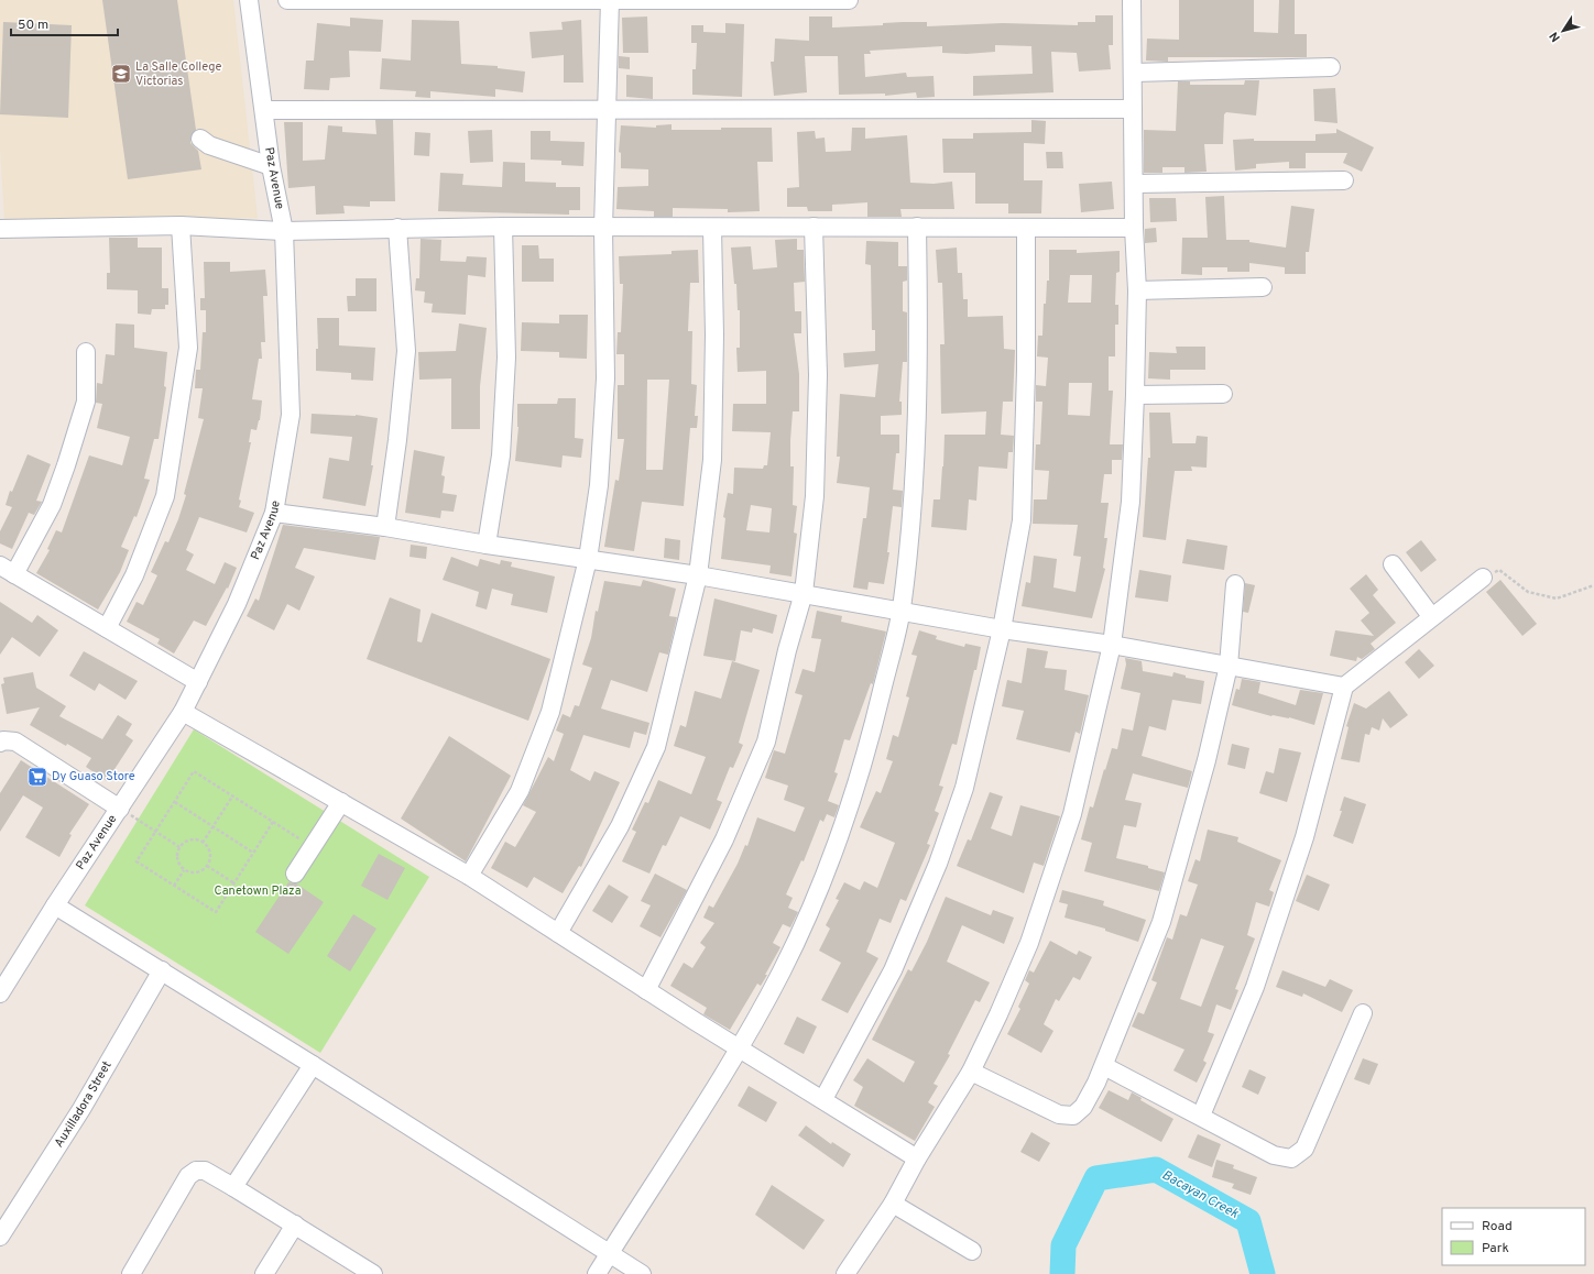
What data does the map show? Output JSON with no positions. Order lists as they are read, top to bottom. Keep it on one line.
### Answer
{"streets":{"street":["Paz Avenue","Auxilladora Street"]},"water":["Bacayan Creek"],"parks":["Canetown Plaza"],"places":{"school or university":["La Salle College Victorias"],"supermarket":["Dy Guaso Store"]},"legend":["Road","Park"],"scale_bar":"50 m","north":"bottom left"}
